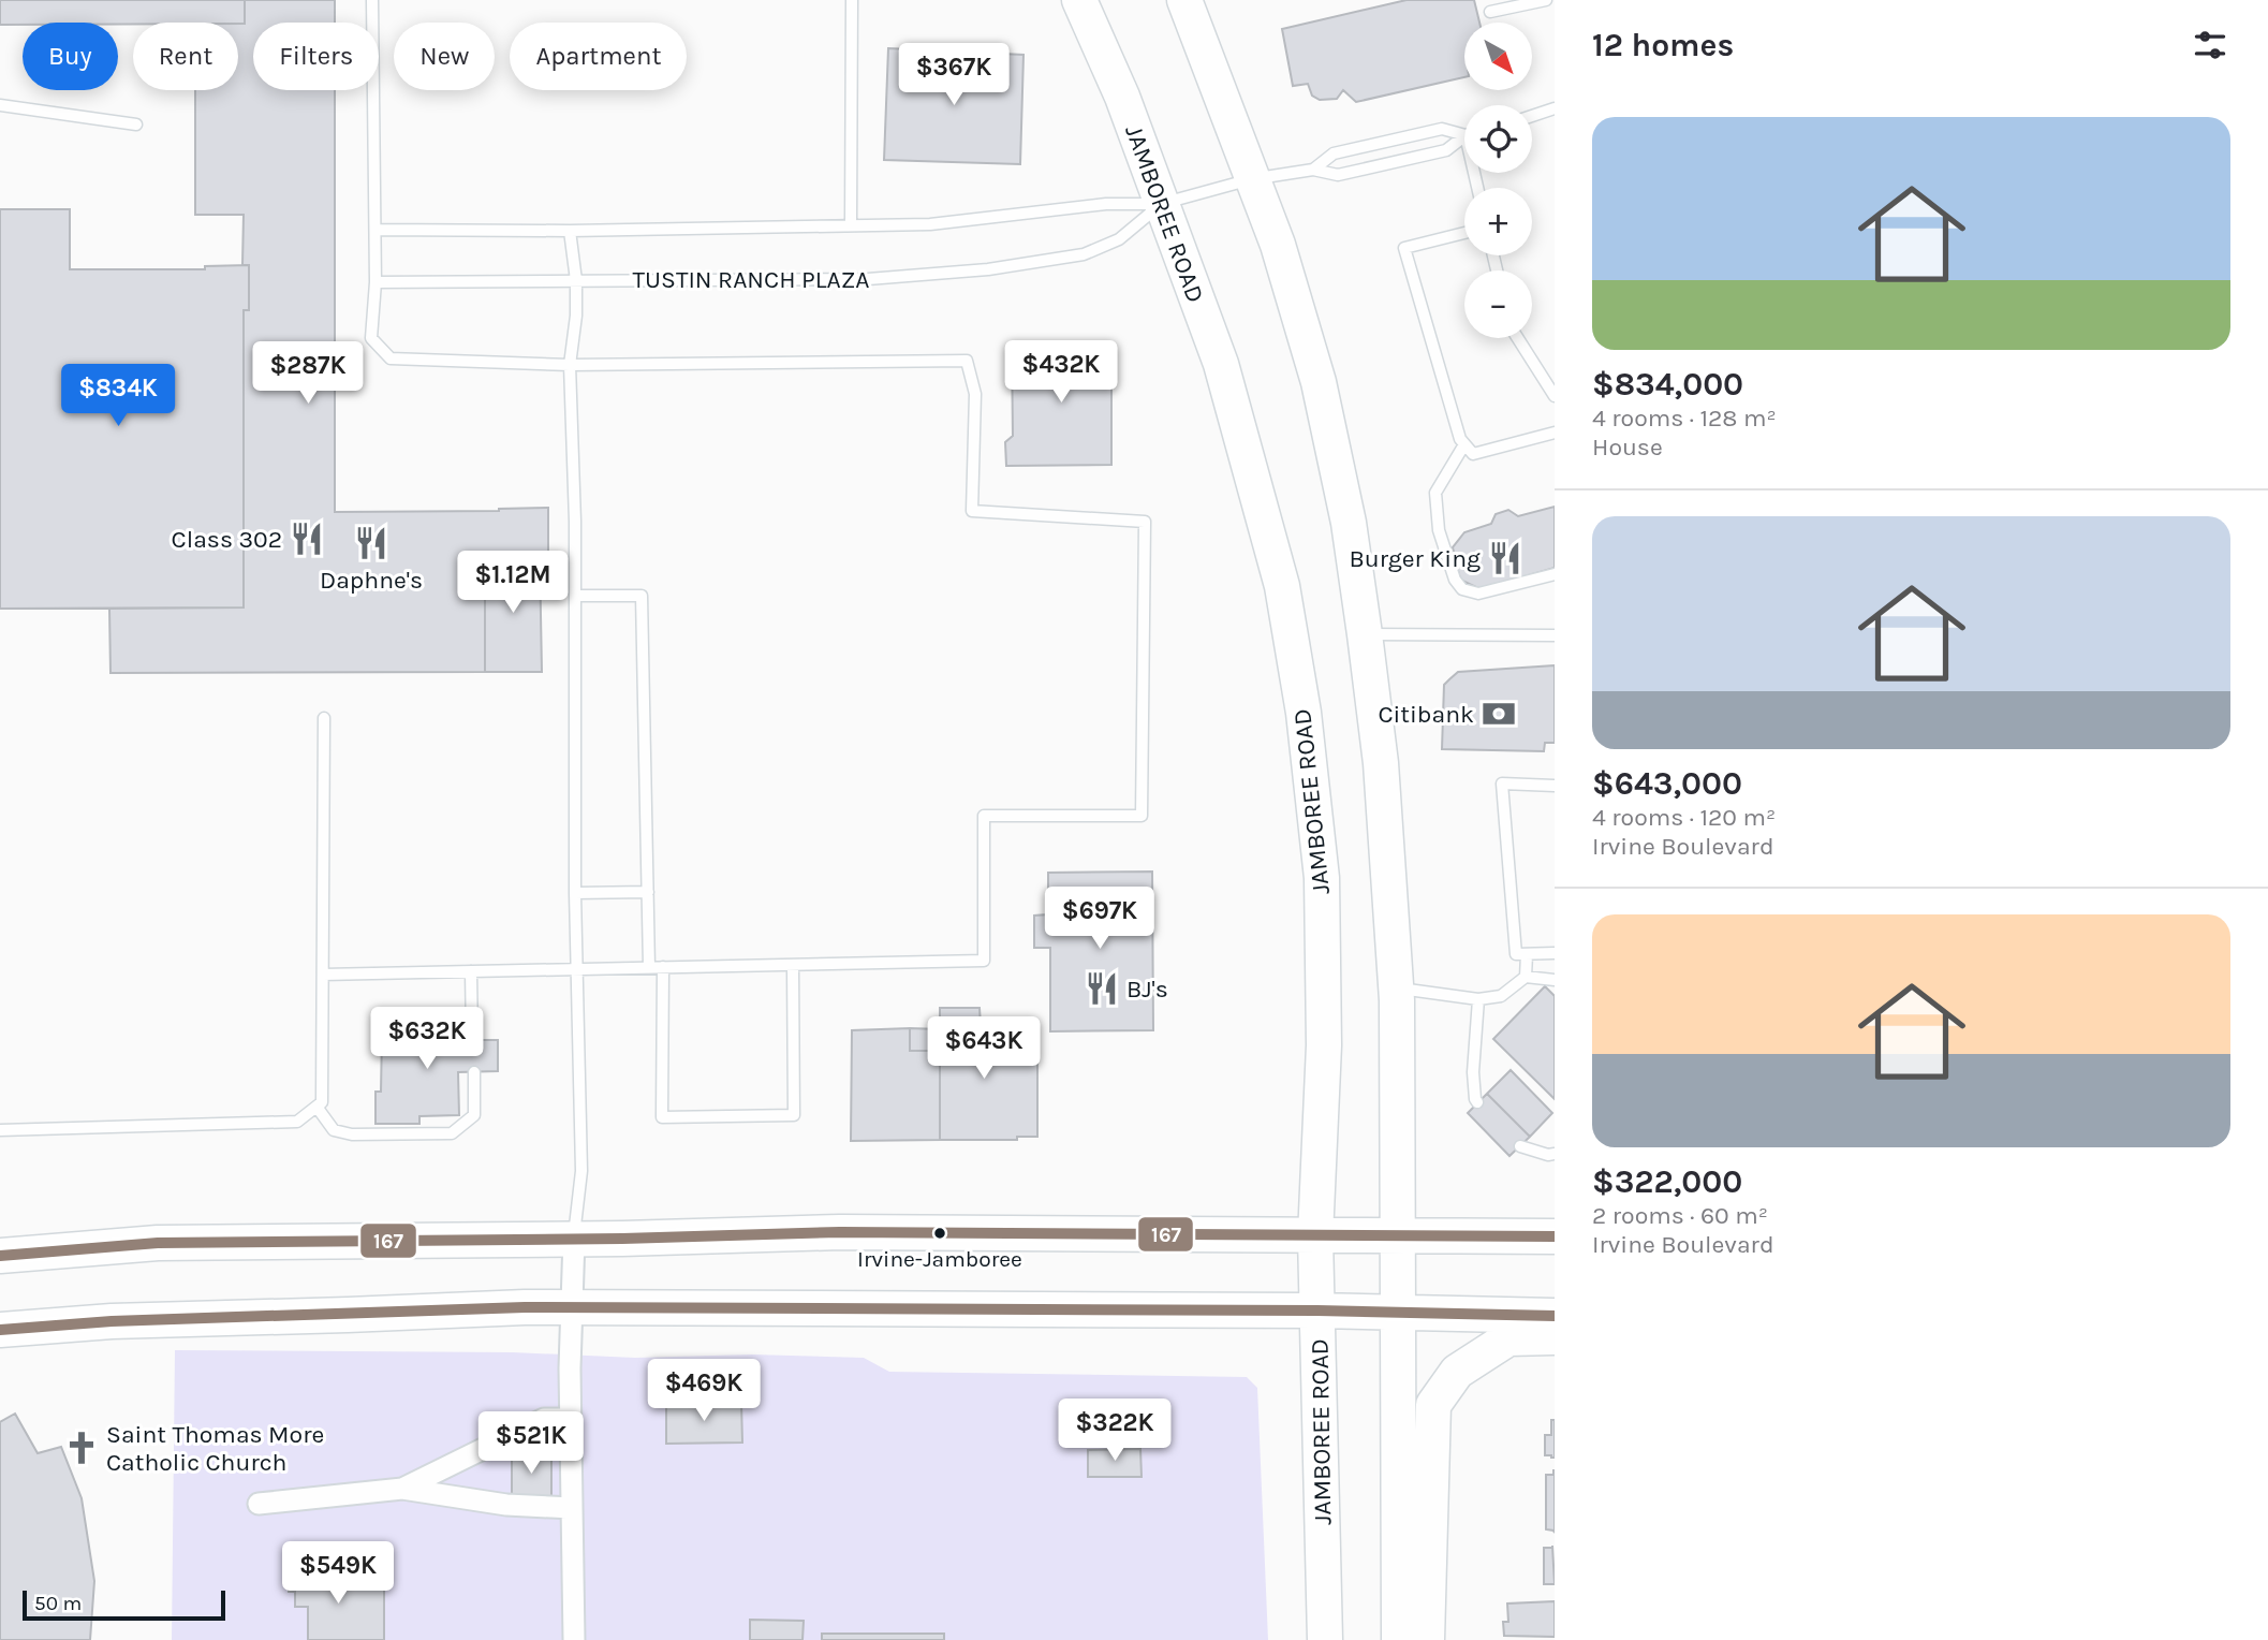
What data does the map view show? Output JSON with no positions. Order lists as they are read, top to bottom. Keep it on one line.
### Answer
{"streets":{"main road":["JAMBOREE ROAD"],"lane":["TUSTIN RANCH PLAZA"]},"crossings":[["JAMBOREE ROAD","TUSTIN RANCH PLAZA"]],"places":{"restaurant":["Class 302","Daphne's","Burger King","BJ's"],"bank":["Citibank"],"other":["Irvine-Jamboree"],"church":["Saint Thomas More Catholic Church"]},"lines":["transit line 167"],"scale_bar":"50 m","north":"bottom right","page":{"heading":"12 homes","map_buttons":["+","−"],"chip":["Buy","Rent","Filters","New","Apartment"],"price":["$367K","$432K","$287K","$834K","$1.12M","$697K","$632K","$643K","$469K","$322K","$521K","$549K"],"list":[{"name":"$834,000","note":"4 rooms · 128 m² · House"},{"name":"$643,000","note":"4 rooms · 120 m² · Irvine Boulevard"},{"name":"$322,000","note":"2 rooms · 60 m² · Irvine Boulevard"}],"scale":"50 m"}}
